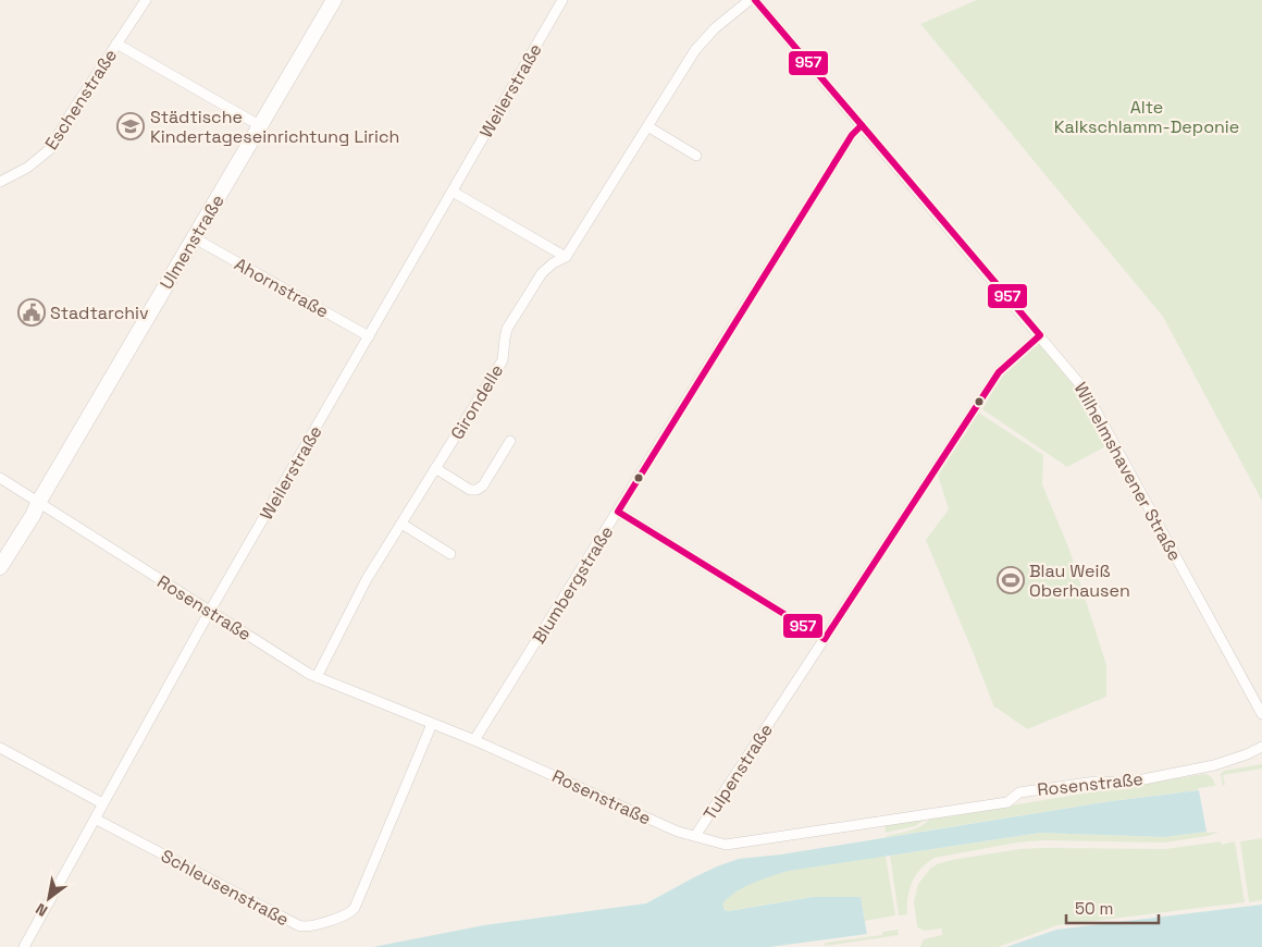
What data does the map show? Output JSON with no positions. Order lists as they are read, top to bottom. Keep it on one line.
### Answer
{"streets":{"street":["Weilerstraße","Eschenstraße","Ulmenstraße","Ahornstraße","Girondelle","Wilhelmshavener Straße","Blumbergstraße","Rosenstraße","Tulpenstraße","Schleusenstraße"]},"crossings":[["Weilerstraße","Ahornstraße"],["Weilerstraße","Rosenstraße"],["Weilerstraße","Schleusenstraße"],["Ulmenstraße","Ahornstraße"],["Ulmenstraße","Rosenstraße"],["Girondelle","Rosenstraße"],["Wilhelmshavener Straße","Blumbergstraße"],["Wilhelmshavener Straße","Tulpenstraße"],["Blumbergstraße","Rosenstraße"],["Rosenstraße","Tulpenstraße"],["Rosenstraße","Schleusenstraße"]],"parks":["Alte Kalkschlamm-Deponie"],"places":{"school or university":["Städtische Kindertageseinrichtung Lirich"],"public building":["Stadtarchiv"],"sports":["Blau Weiß Oberhausen"]},"lines":["transit line 957"],"scale_bar":"50 m","north":"bottom left"}
